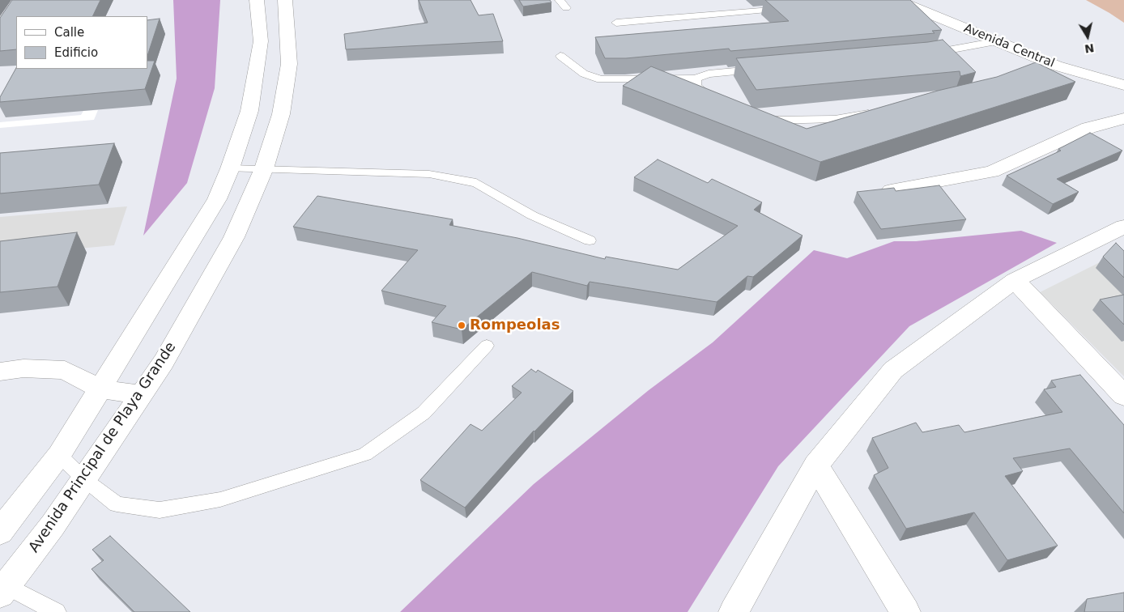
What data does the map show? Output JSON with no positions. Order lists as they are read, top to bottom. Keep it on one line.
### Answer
{"streets":{"street":["Avenida Central","Avenida Principal de Playa Grande"]},"places":["Rompeolas"],"legend":["Calle","Edificio"],"north":"bottom"}
